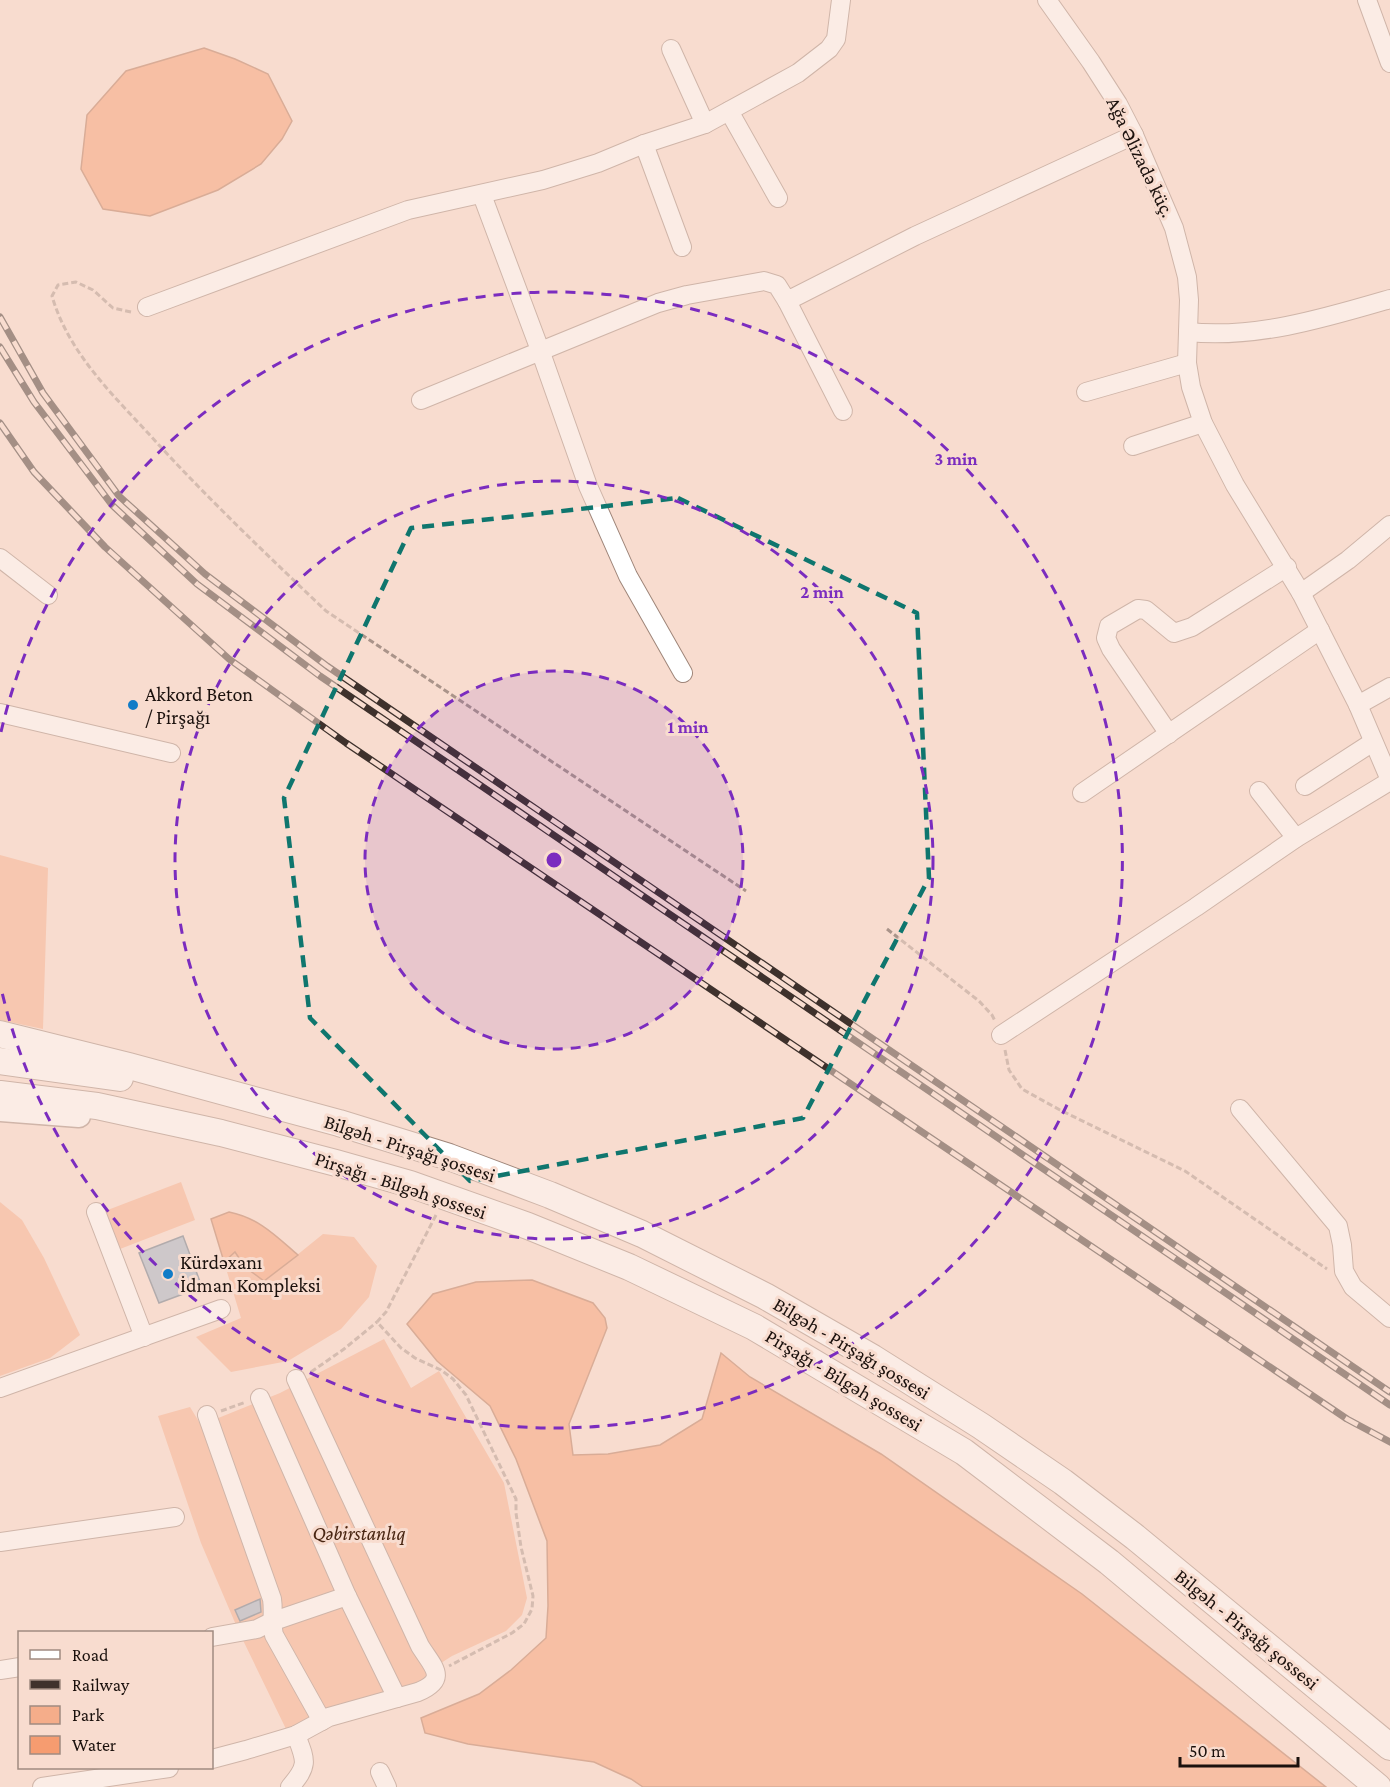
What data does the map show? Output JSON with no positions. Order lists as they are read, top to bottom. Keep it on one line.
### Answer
{"streets":{"highway":["Bilgəh - Pirşağı şossesi","Pirşağı - Bilgəh şossesi"],"street":["Ağa Əlizadə küç."]},"parks":["Qəbirstanlıq"],"places":["Akkord Beton / Pirşağı","Kürdəxanı İdman Kompleksi"],"legend":["Road","Railway","Park","Water"],"scale_bar":"50 m","rings":["3 min","2 min","1 min"]}
